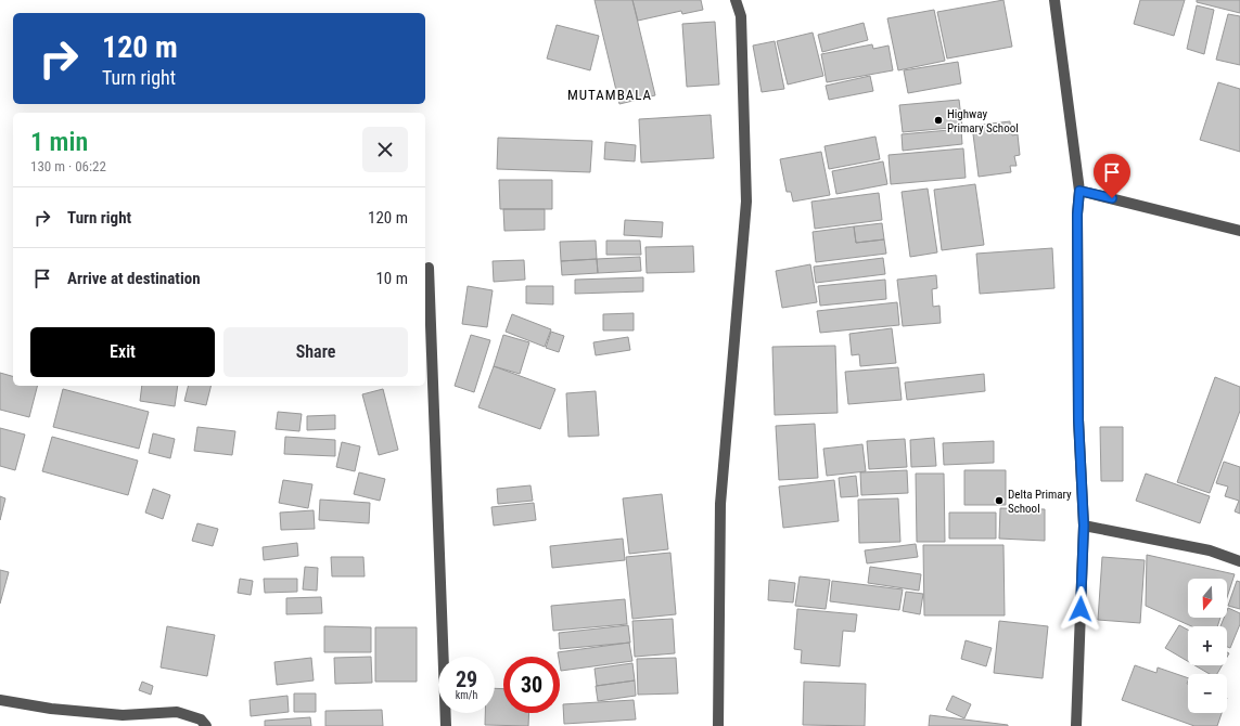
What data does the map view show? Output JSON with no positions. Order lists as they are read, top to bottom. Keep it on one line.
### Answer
{"districts":["MUTAMBALA"],"places":["Highway Primary School","Delta Primary School"],"north":"bottom","page":{"turn":["120 m","Turn right"],"heading":["1 min","130 m · 06:22"],"list":[{"name":"Turn right","value":"120 m"},{"name":"Arrive at destination","value":"10 m"}],"buttons":["Exit","Share"],"map_buttons":["+","−"],"speed":"29 km/h","limit":"30"}}
